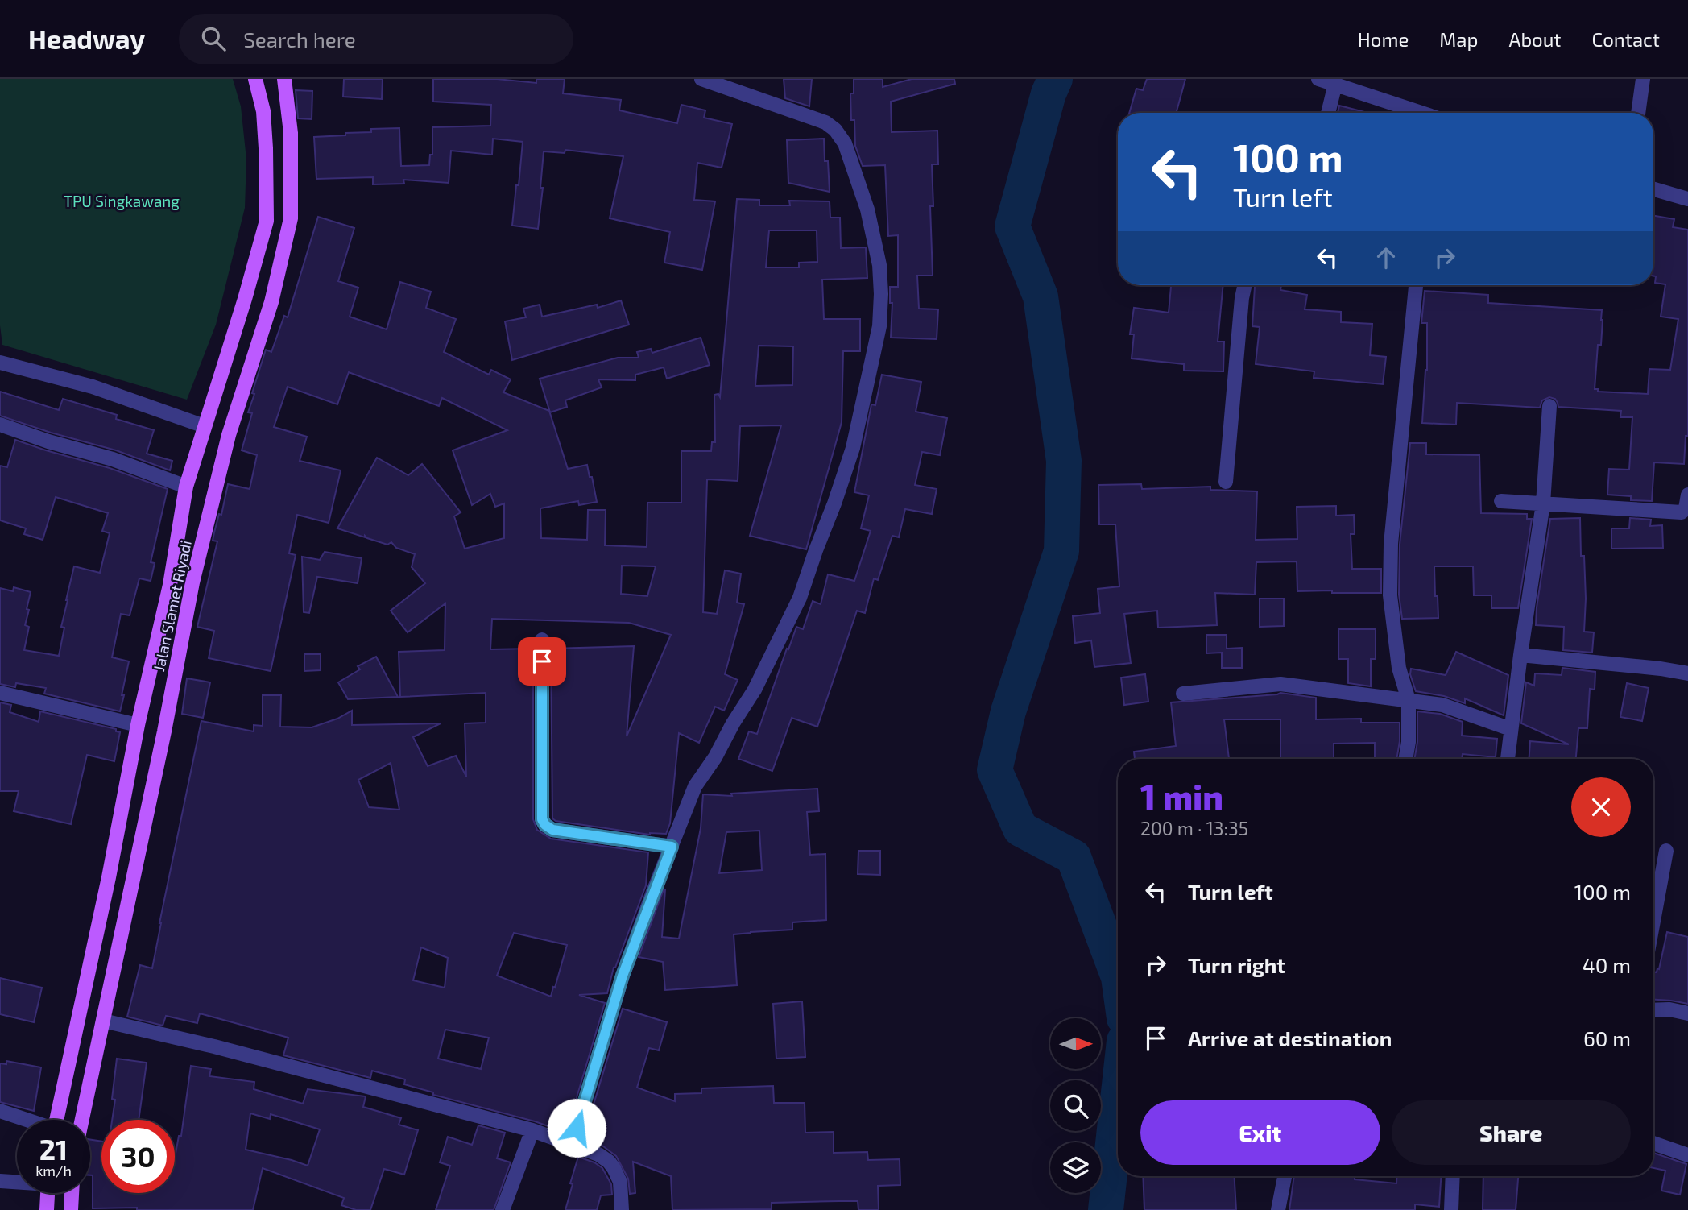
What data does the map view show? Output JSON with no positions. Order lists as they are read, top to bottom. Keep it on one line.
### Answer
{"streets":{"main road":["Jalan Slamet Riyadi"]},"parks":["TPU Singkawang"],"north":"right","page":{"header":"Headway","search":"Search here","nav":["Home","Map","About","Contact"],"turn":["100 m","Turn left"],"heading":["1 min","200 m · 13:35"],"list":[{"name":"Turn left","value":"100 m"},{"name":"Turn right","value":"40 m"},{"name":"Arrive at destination","value":"60 m"}],"buttons":["Exit","Share"],"speed":"21 km/h","limit":"30"}}
